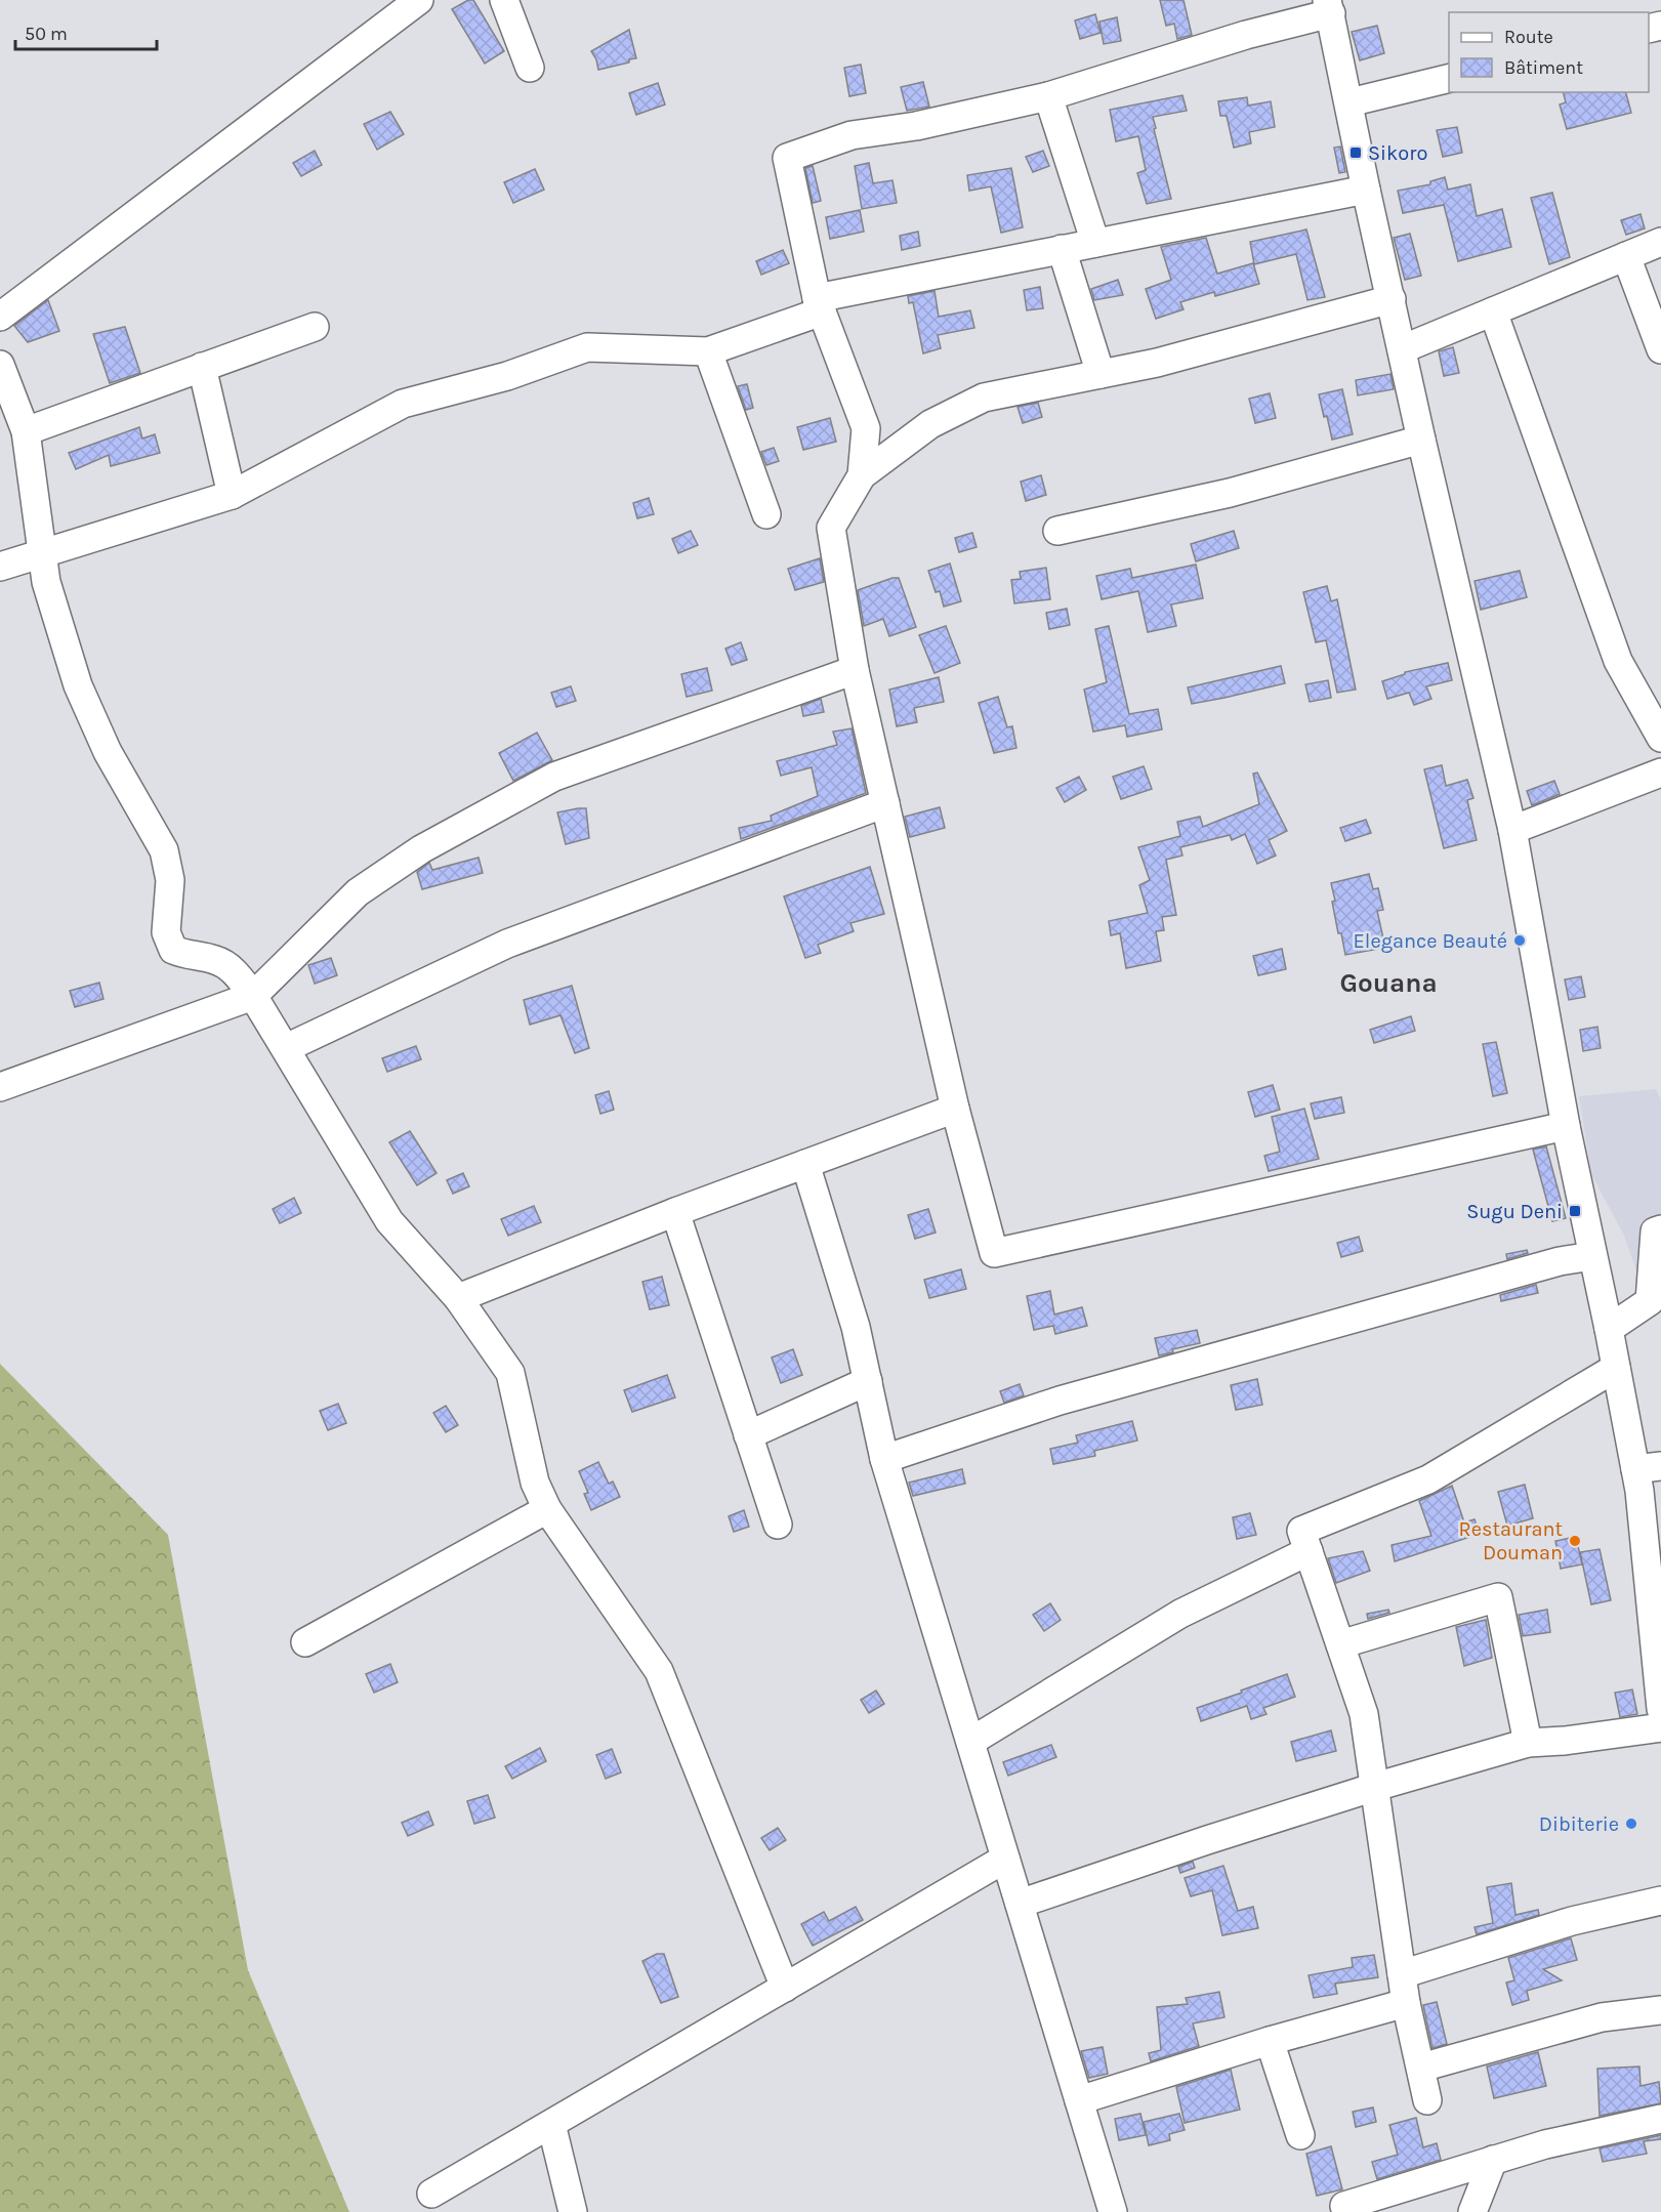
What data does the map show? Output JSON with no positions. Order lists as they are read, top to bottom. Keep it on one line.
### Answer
{"districts":["Gouana"],"places":{"transit":["Sikoro","Sugu Deni"],"other":["Elegance Beauté","Restaurant Douman","Dibiterie"]},"legend":["Route","Bâtiment"],"scale_bar":"50 m"}
